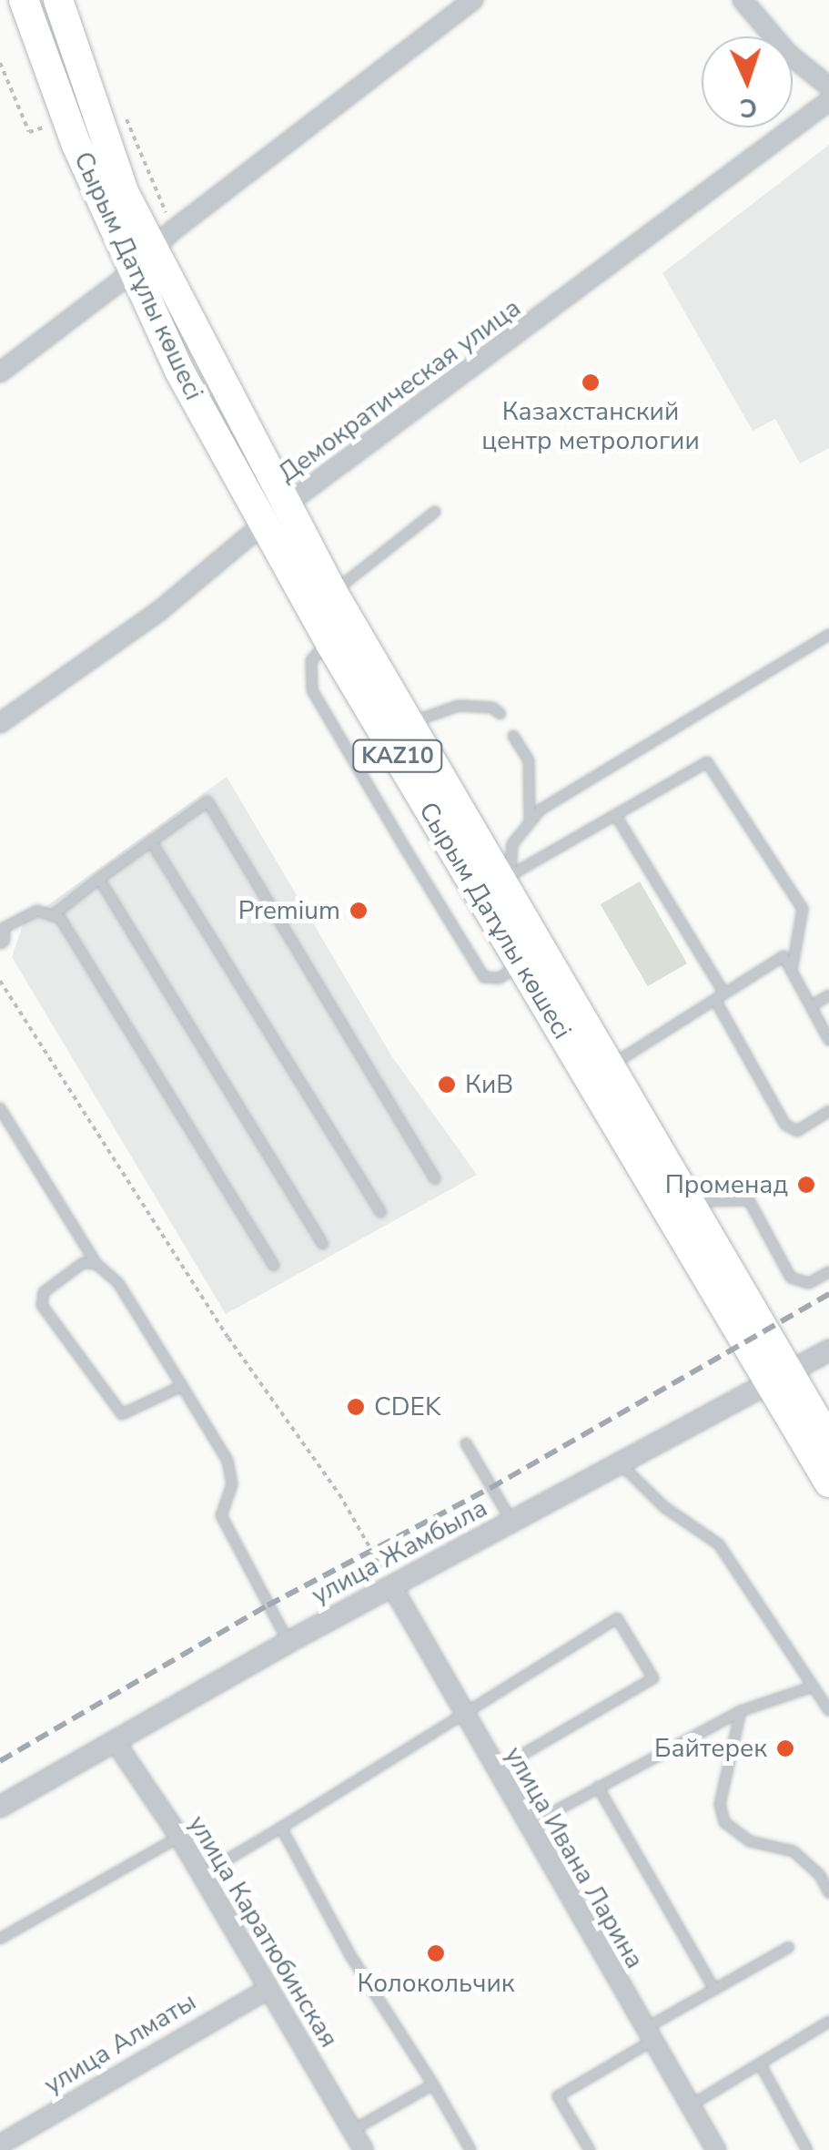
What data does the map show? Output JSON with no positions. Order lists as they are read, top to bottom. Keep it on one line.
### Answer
{"streets":{"highway":["Сырым Датұлы көшесі","KAZ10"],"street":["Демократическая улица","улица Жамбыла","улица Ивана Ларина","улица Каратюбинская","улица Алматы"]},"crossings":[["Сырым Датұлы көшесі","Демократическая улица"],["Сырым Датұлы көшесі","улица Жамбыла"],["улица Жамбыла","улица Ивана Ларина"],["улица Жамбыла","улица Каратюбинская"],["улица Каратюбинская","улица Алматы"]],"places":["Казахстанский центр метрологии","Premium","КиВ","Променад","CDEK","Байтерек","Колокольчик"],"north":"bottom"}
